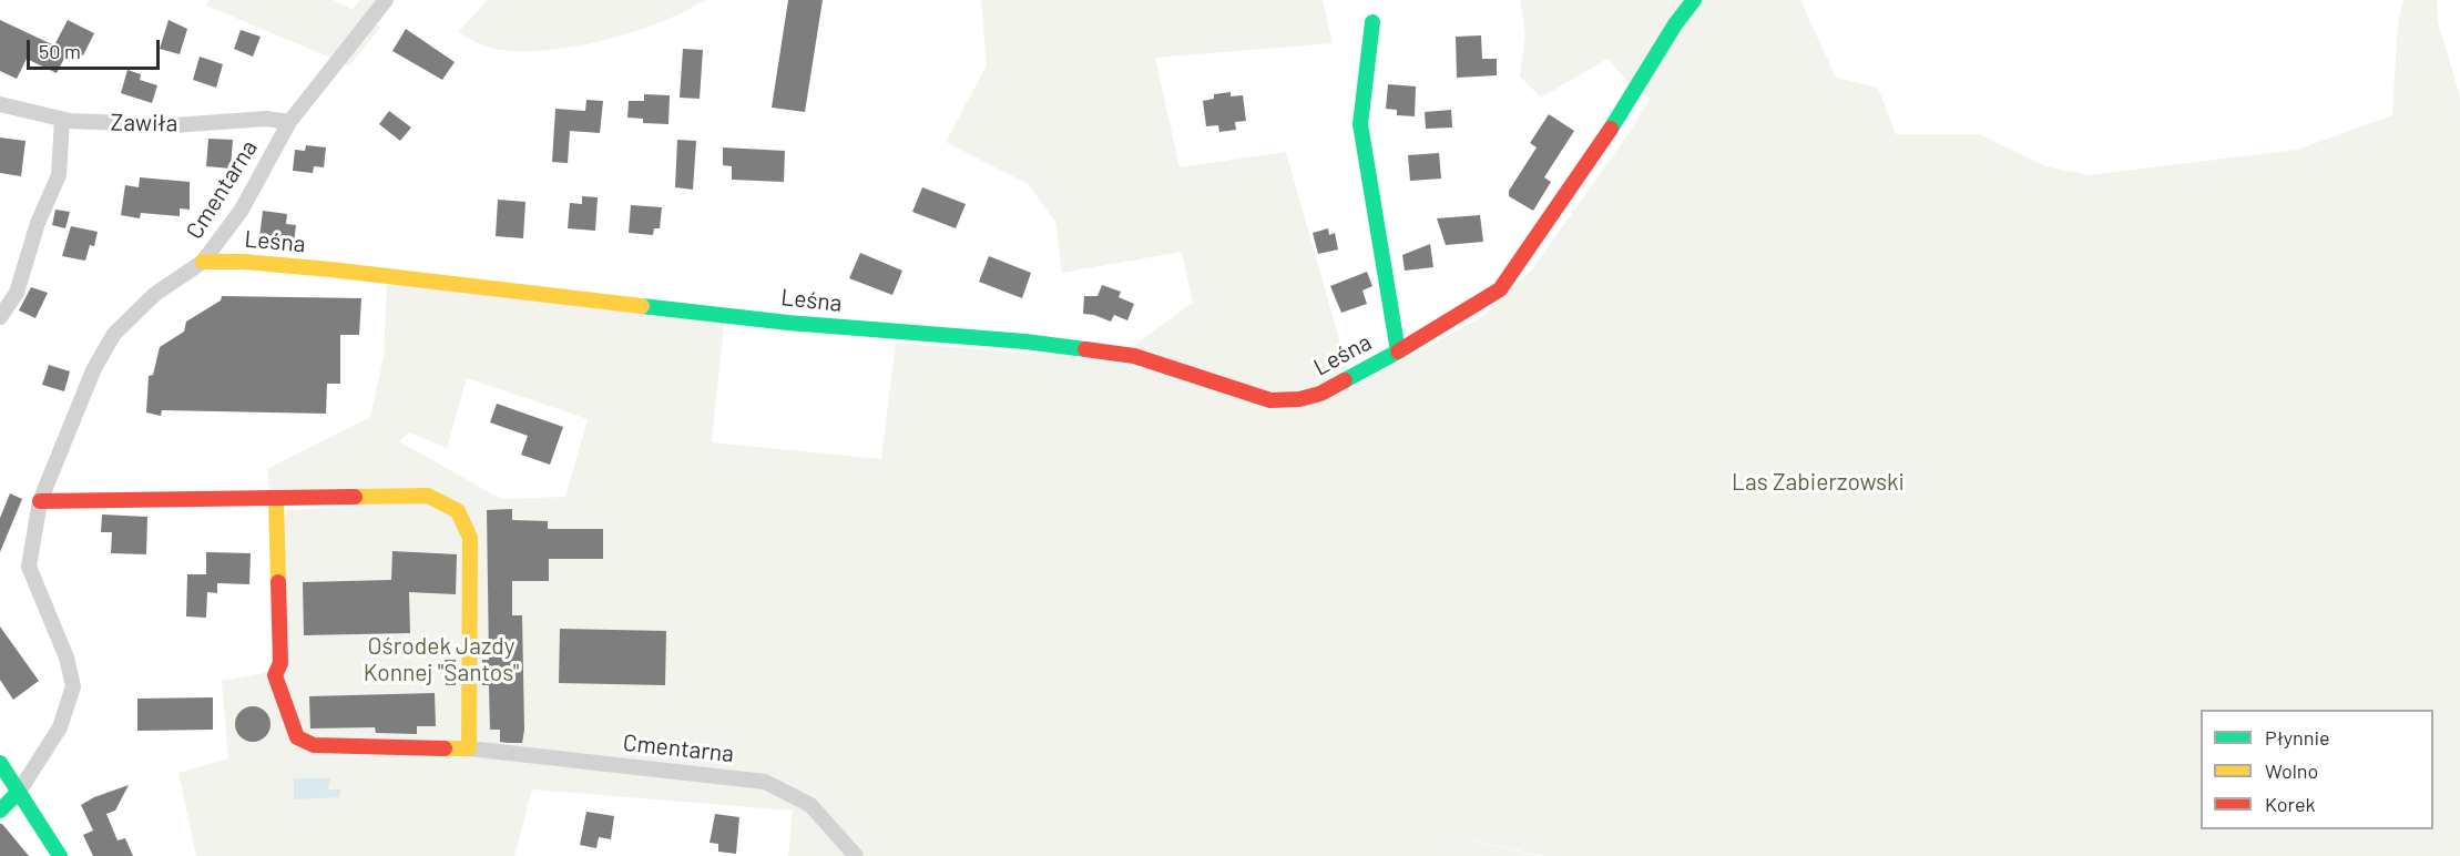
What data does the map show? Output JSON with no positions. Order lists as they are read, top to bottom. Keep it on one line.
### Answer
{"streets":{"street":["Zawiła","Cmentarna","Leśna"]},"crossings":[["Zawiła","Cmentarna"],["Cmentarna","Leśna"]],"parks":["Las Zabierzowski","Ośrodek Jazdy Konnej \"Santos\""],"legend":["Płynnie","Wolno","Korek"],"scale_bar":"50 m"}
